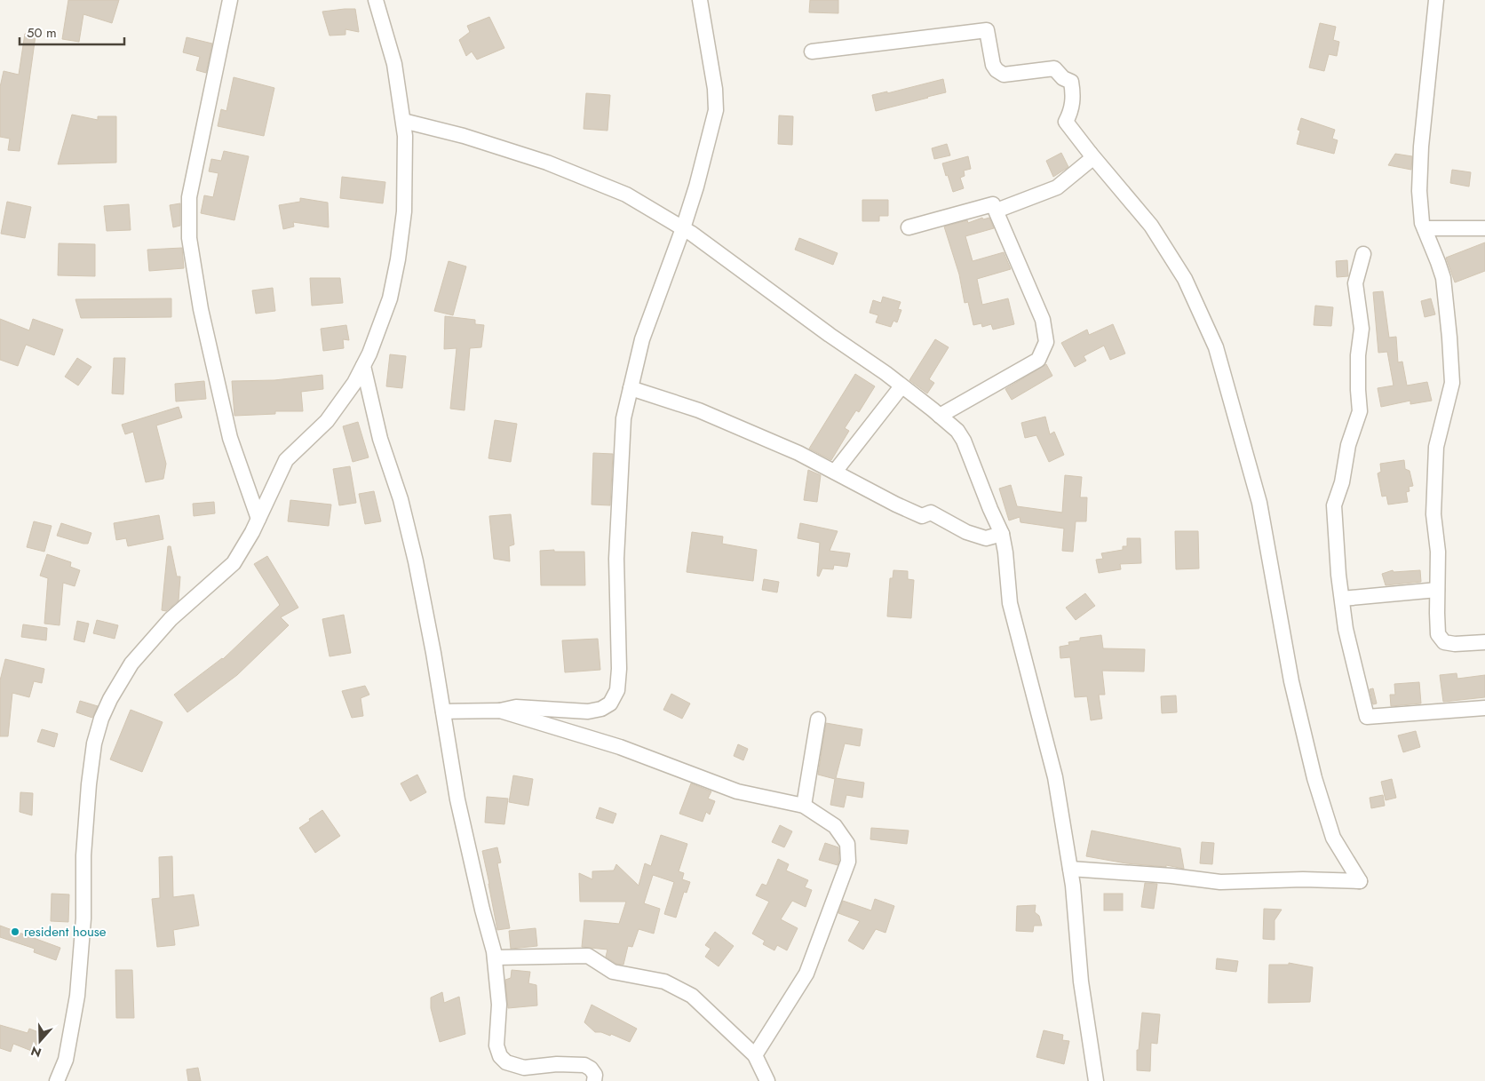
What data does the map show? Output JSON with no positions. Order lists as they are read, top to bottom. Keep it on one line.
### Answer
{"places":["resident house"],"scale_bar":"50 m","north":"bottom"}
